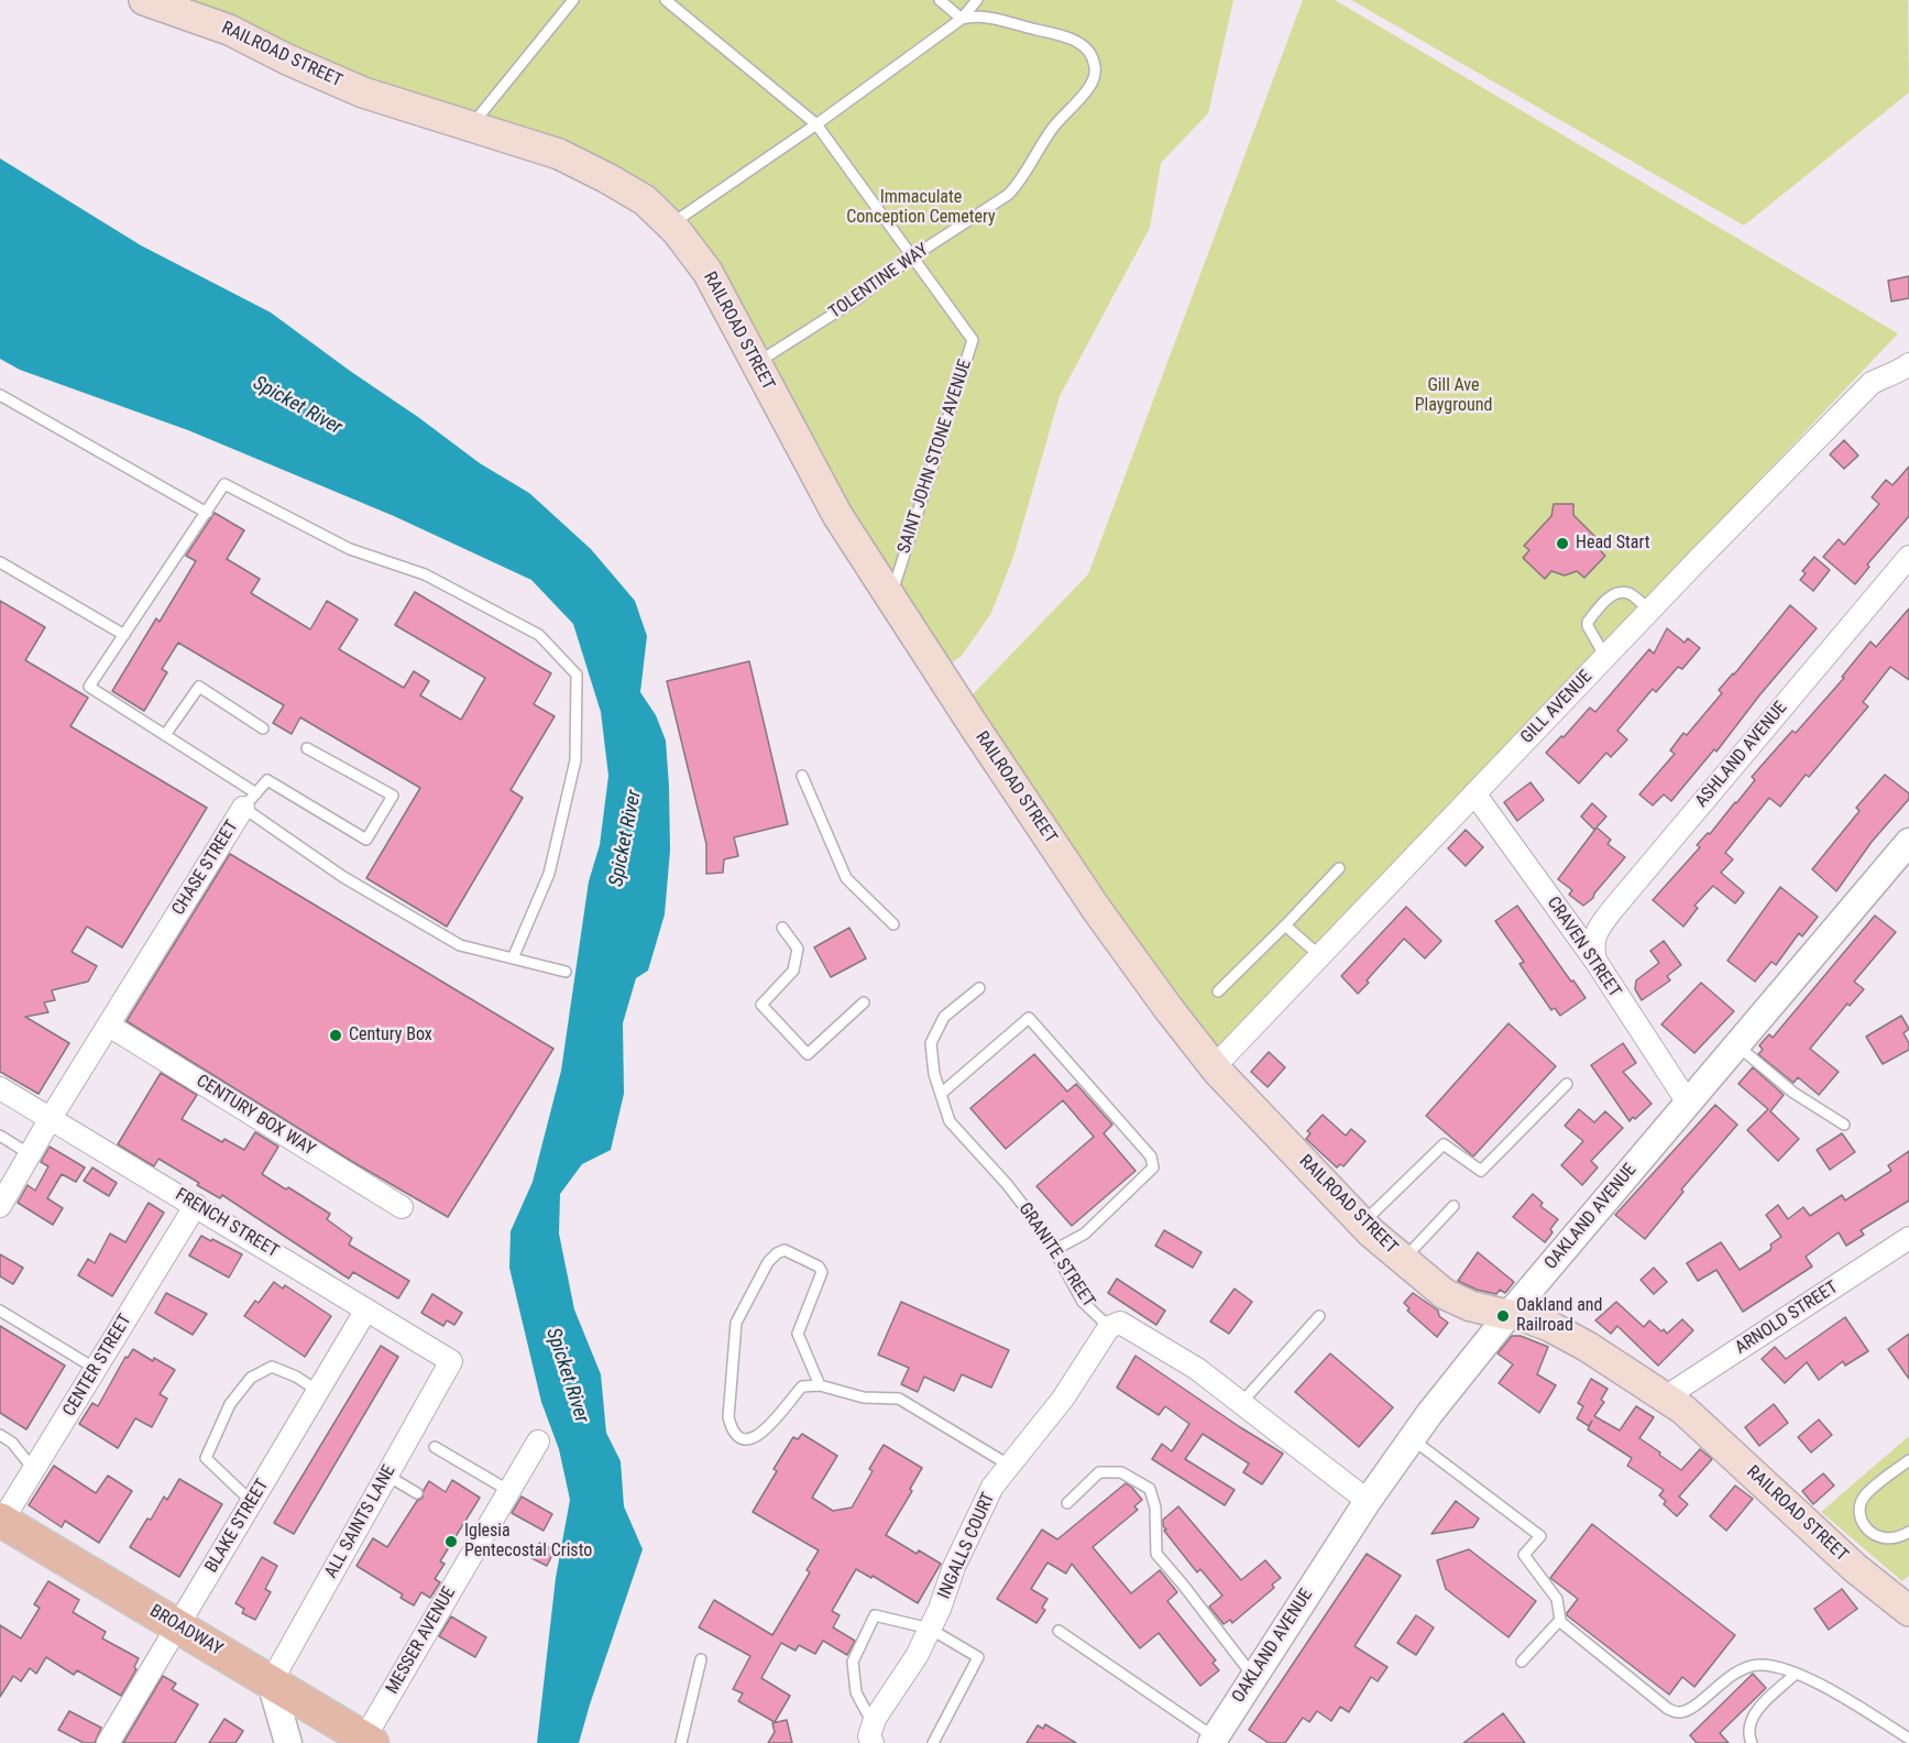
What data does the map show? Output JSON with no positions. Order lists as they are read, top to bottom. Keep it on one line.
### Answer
{"streets":{"main road":["RAILROAD STREET","BROADWAY"],"street":["GILL AVENUE","ASHLAND AVENUE","CHASE STREET","CRAVEN STREET","CENTURY BOX WAY","OAKLAND AVENUE","FRENCH STREET","ARNOLD STREET","CENTER STREET","ALL SAINTS LANE","BLAKE STREET","INGALLS COURT","MESSER AVENUE"],"lane":["TOLENTINE WAY","SAINT JOHN STONE AVENUE","GRANITE STREET"]},"crossings":[["RAILROAD STREET","TOLENTINE WAY"],["RAILROAD STREET","SAINT JOHN STONE AVENUE"],["RAILROAD STREET","GILL AVENUE"],["RAILROAD STREET","OAKLAND AVENUE"],["RAILROAD STREET","ARNOLD STREET"],["TOLENTINE WAY","SAINT JOHN STONE AVENUE"],["GILL AVENUE","CRAVEN STREET"],["ASHLAND AVENUE","CRAVEN STREET"],["CHASE STREET","CENTURY BOX WAY"],["CHASE STREET","FRENCH STREET"],["CRAVEN STREET","OAKLAND AVENUE"],["FRENCH STREET","CENTER STREET"],["FRENCH STREET","ALL SAINTS LANE"],["FRENCH STREET","BLAKE STREET"],["GRANITE STREET","INGALLS COURT"],["CENTER STREET","BROADWAY"],["ALL SAINTS LANE","BROADWAY"],["BLAKE STREET","BROADWAY"],["BROADWAY","MESSER AVENUE"]],"water":["Spicket River"],"parks":["Immaculate Conception Cemetery","Gill Ave Playground"],"places":["Head Start","Century Box","Oakland and Railroad","Iglesia Pentecostal Cristo"]}
